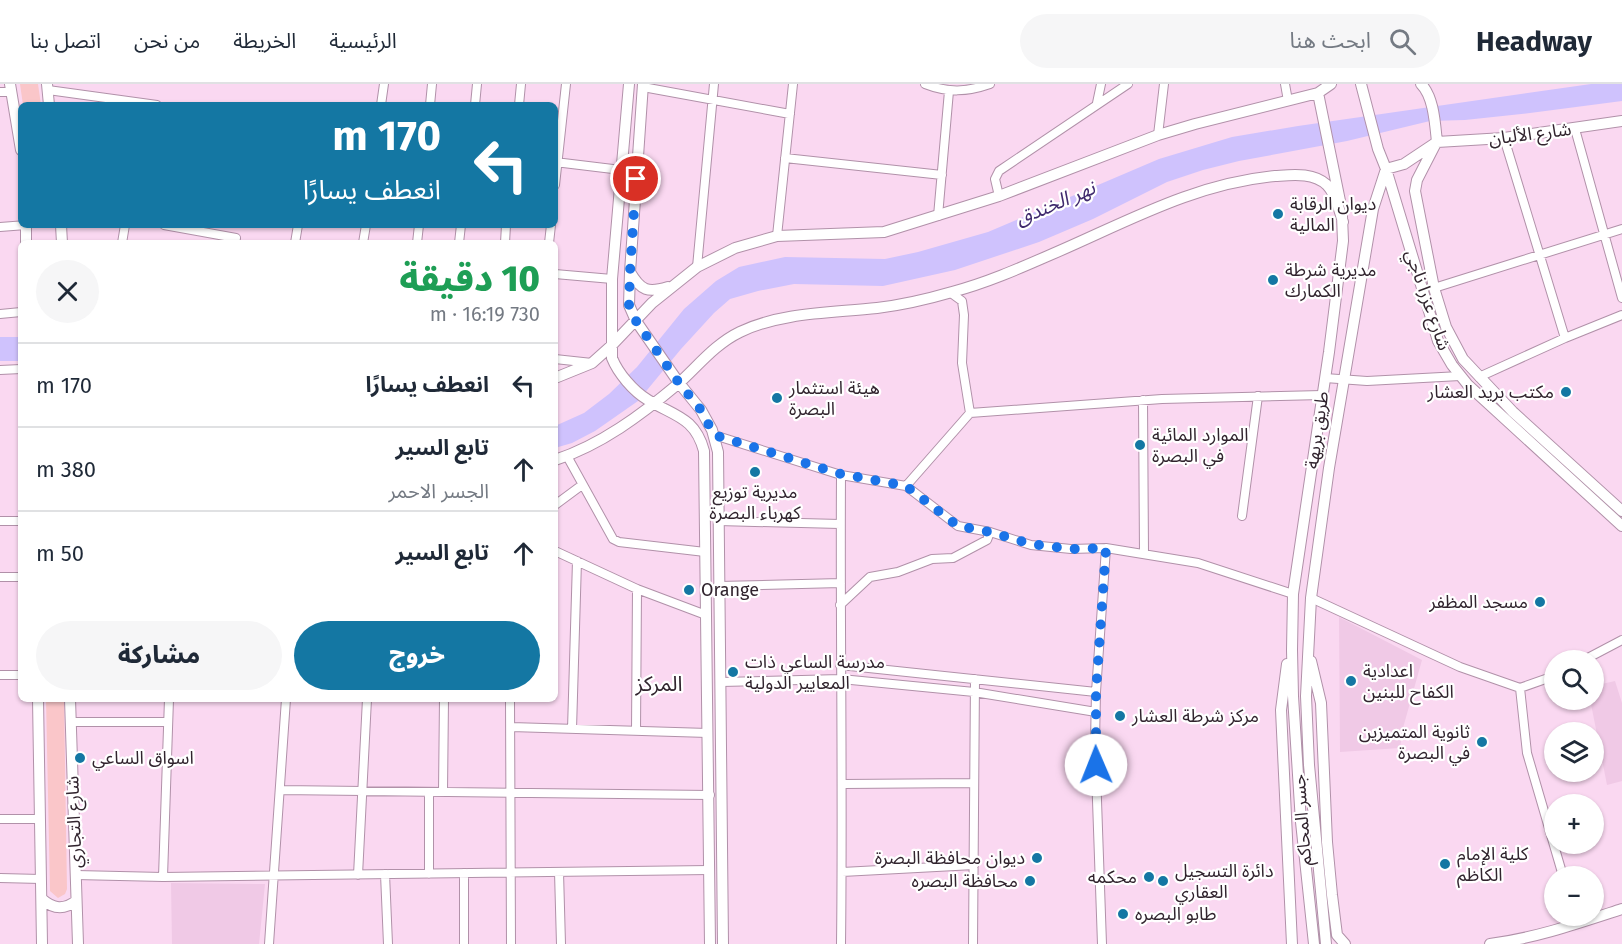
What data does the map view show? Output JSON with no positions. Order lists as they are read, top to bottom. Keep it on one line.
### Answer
{"streets":{"main road":["شارع الألبان","شارع عزرا ناجي","طريق بريهة","جسر المحاكم","شارع التجاري"]},"crossings":[["شارع الألبان","شارع عزرا ناجي"],["شارع عزرا ناجي","طريق بريهة"],["طريق بريهة","جسر المحاكم"]],"districts":["المركز"],"water":["نهر الخندق"],"places":["ديوان الرقابة المالية","مديرية شرطة الكمارك","مكتب بريد العشار","هيئة استثمار البصرة","الموارد المائية في البصرة","مديرية توزيع كهرباء البصرة","Orange","مسجد المظفر","مدرسة الساعي ذات المعايير الدولية","اعدادية الكفاح للبنين","مركز شرطة العشار","ثانوية المتميزين في البصرة","اسواق الساعي","ديوان محافظة البصرة","كلية الإمام الكاظم","محكمه","محافظة البصره","دائرة التسجيل العقاري","طابو البصره"],"page":{"header":"Headway","search":"ابحث هنا","nav":["الرئيسية","الخريطة","من نحن","اتصل بنا"],"turn":["170 m","انعطف يسارًا"],"heading":["10 دقيقة","730 m · 16:19"],"list":[{"name":"انعطف يسارًا","value":"170 m"},{"name":"تابع السير","note":"الجسر الاحمر","value":"380 m"},{"name":"تابع السير","value":"50 m"}],"buttons":["خروج","مشاركة"],"map_buttons":["+","−"]}}
